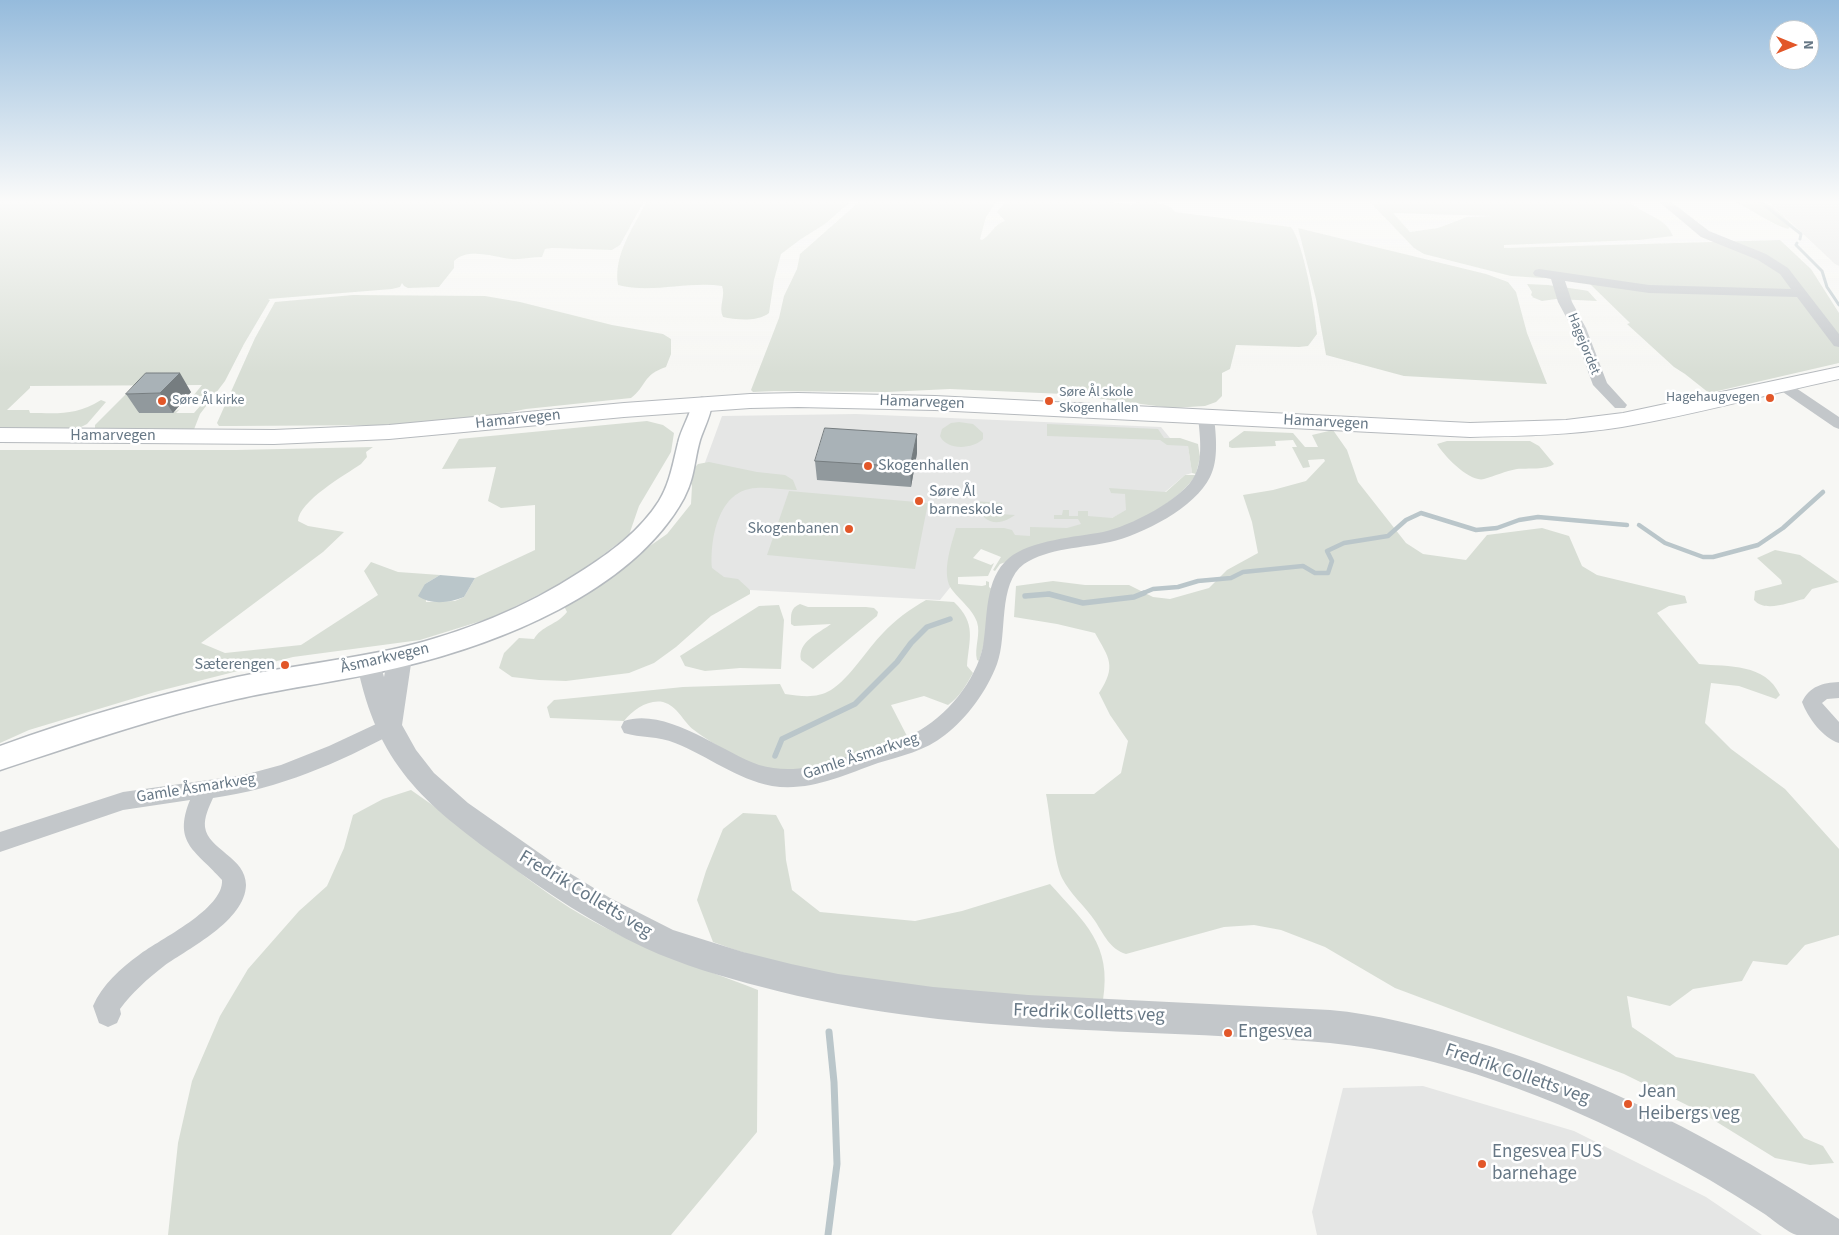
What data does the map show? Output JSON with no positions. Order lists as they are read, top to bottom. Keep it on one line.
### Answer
{"streets":{"main road":["Hamarvegen","Åsmarkvegen"],"street":["Hagejordet","Gamle Åsmarkveg","Fredrik Colletts veg"]},"crossings":[["Hamarvegen","Åsmarkvegen"],["Hamarvegen","Gamle Åsmarkveg"],["Åsmarkvegen","Fredrik Colletts veg"],["Gamle Åsmarkveg","Fredrik Colletts veg"]],"places":["Hagehaugvegen","Søre Ål kirke","Søre Ål skole Skogenhallen","Skogenhallen","Søre Ål barneskole","Skogenbanen","Sæterengen","Engesvea","Jean Heibergs veg","Engesvea FUS barnehage"],"north":"right"}
